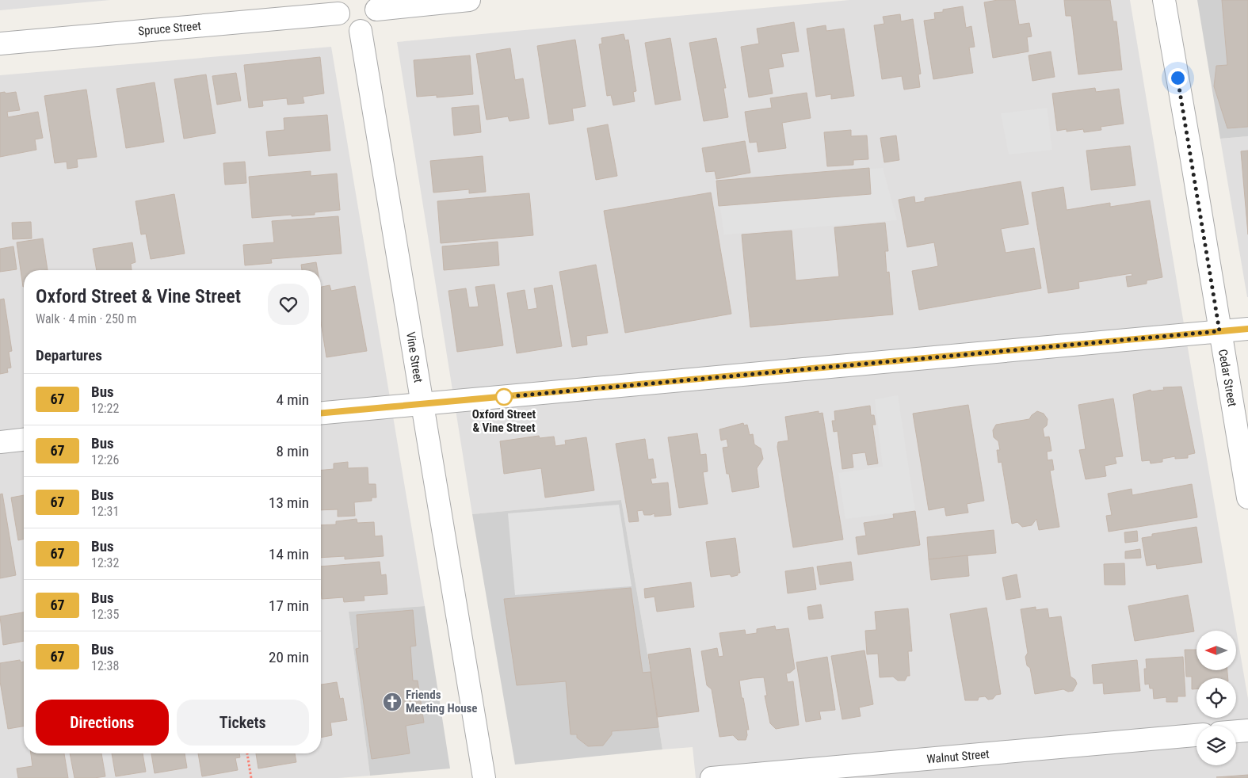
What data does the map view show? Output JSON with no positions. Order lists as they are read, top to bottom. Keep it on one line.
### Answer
{"streets":{"street":["Spruce Street","Vine Street","Cedar Street","Walnut Street"]},"places":{"other":["Oxford Street & Vine Street"],"church":["Friends Meeting House"]},"lines":["bus line 67"],"north":"left","page":{"heading":[["Oxford Street & Vine Street","Walk · 4 min · 250 m"],"Departures"],"list":[{"mark":"67","name":"Bus","note":"12:22","value":"4 min"},{"mark":"67","name":"Bus","note":"12:26","value":"8 min"},{"mark":"67","name":"Bus","note":"12:31","value":"13 min"},{"mark":"67","name":"Bus","note":"12:32","value":"14 min"},{"mark":"67","name":"Bus","note":"12:35","value":"17 min"},{"mark":"67","name":"Bus","note":"12:38","value":"20 min"}],"buttons":["Directions","Tickets"]}}
